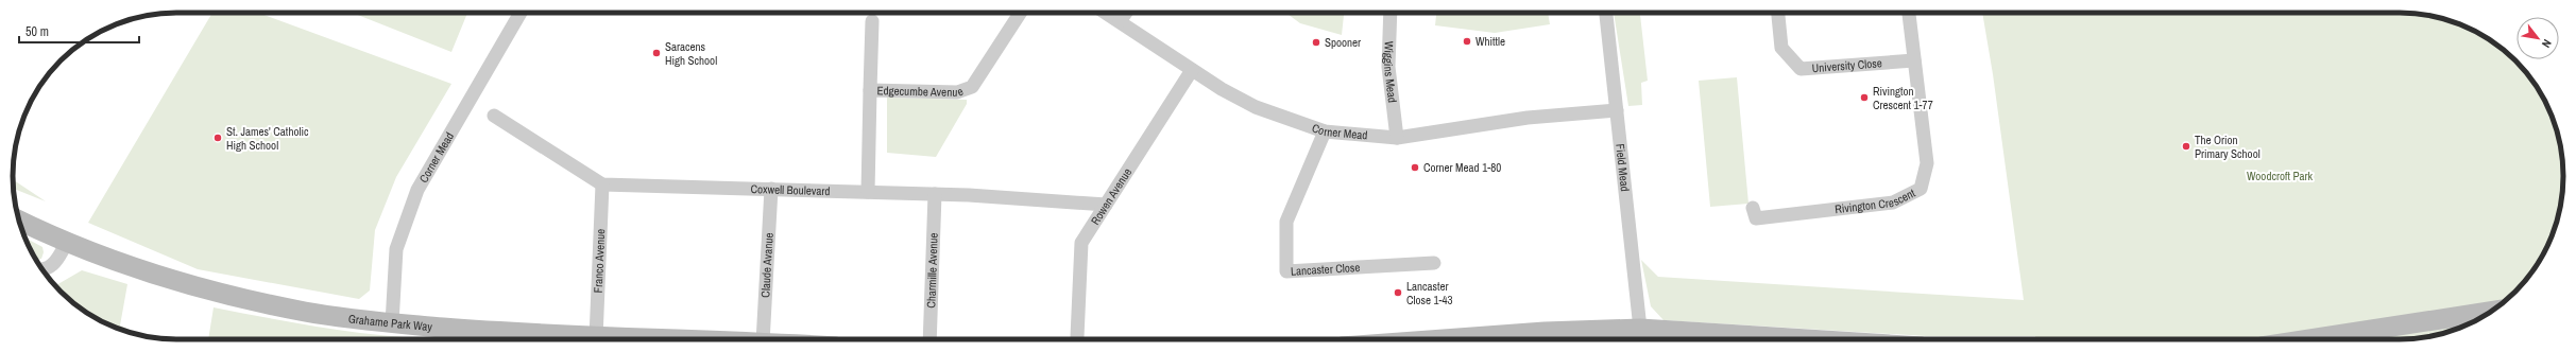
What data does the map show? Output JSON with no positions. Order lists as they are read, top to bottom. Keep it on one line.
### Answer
{"streets":{"street":["University Close","Wiggins Mead","Edgecumbe Avenue","Corner Mead","Field Mead","Coxwell Boulevard","Rowen Avenue","Rivington Crescent","Franco Avenue","Claude Avanue","Lancaster Close","Charmille Avenue","Grahame Park Way"]},"crossings":[["University Close","Rivington Crescent"],["Wiggins Mead","Corner Mead"],["Edgecumbe Avenue","Coxwell Boulevard"],["Corner Mead","Field Mead"],["Corner Mead","Rowen Avenue"],["Corner Mead","Lancaster Close"],["Corner Mead","Grahame Park Way"],["Coxwell Boulevard","Rowen Avenue"],["Coxwell Boulevard","Franco Avenue"],["Coxwell Boulevard","Claude Avanue"],["Coxwell Boulevard","Charmille Avenue"],["Franco Avenue","Grahame Park Way"]],"parks":["Woodcroft Park"],"places":["Whittle","Spooner","Saracens High School","Rivington Crescent 1-77","St. James' Catholic High School","The Orion Primary School","Corner Mead 1-80","Lancaster Close 1-43"],"scale_bar":"50 m","north":"bottom right"}
